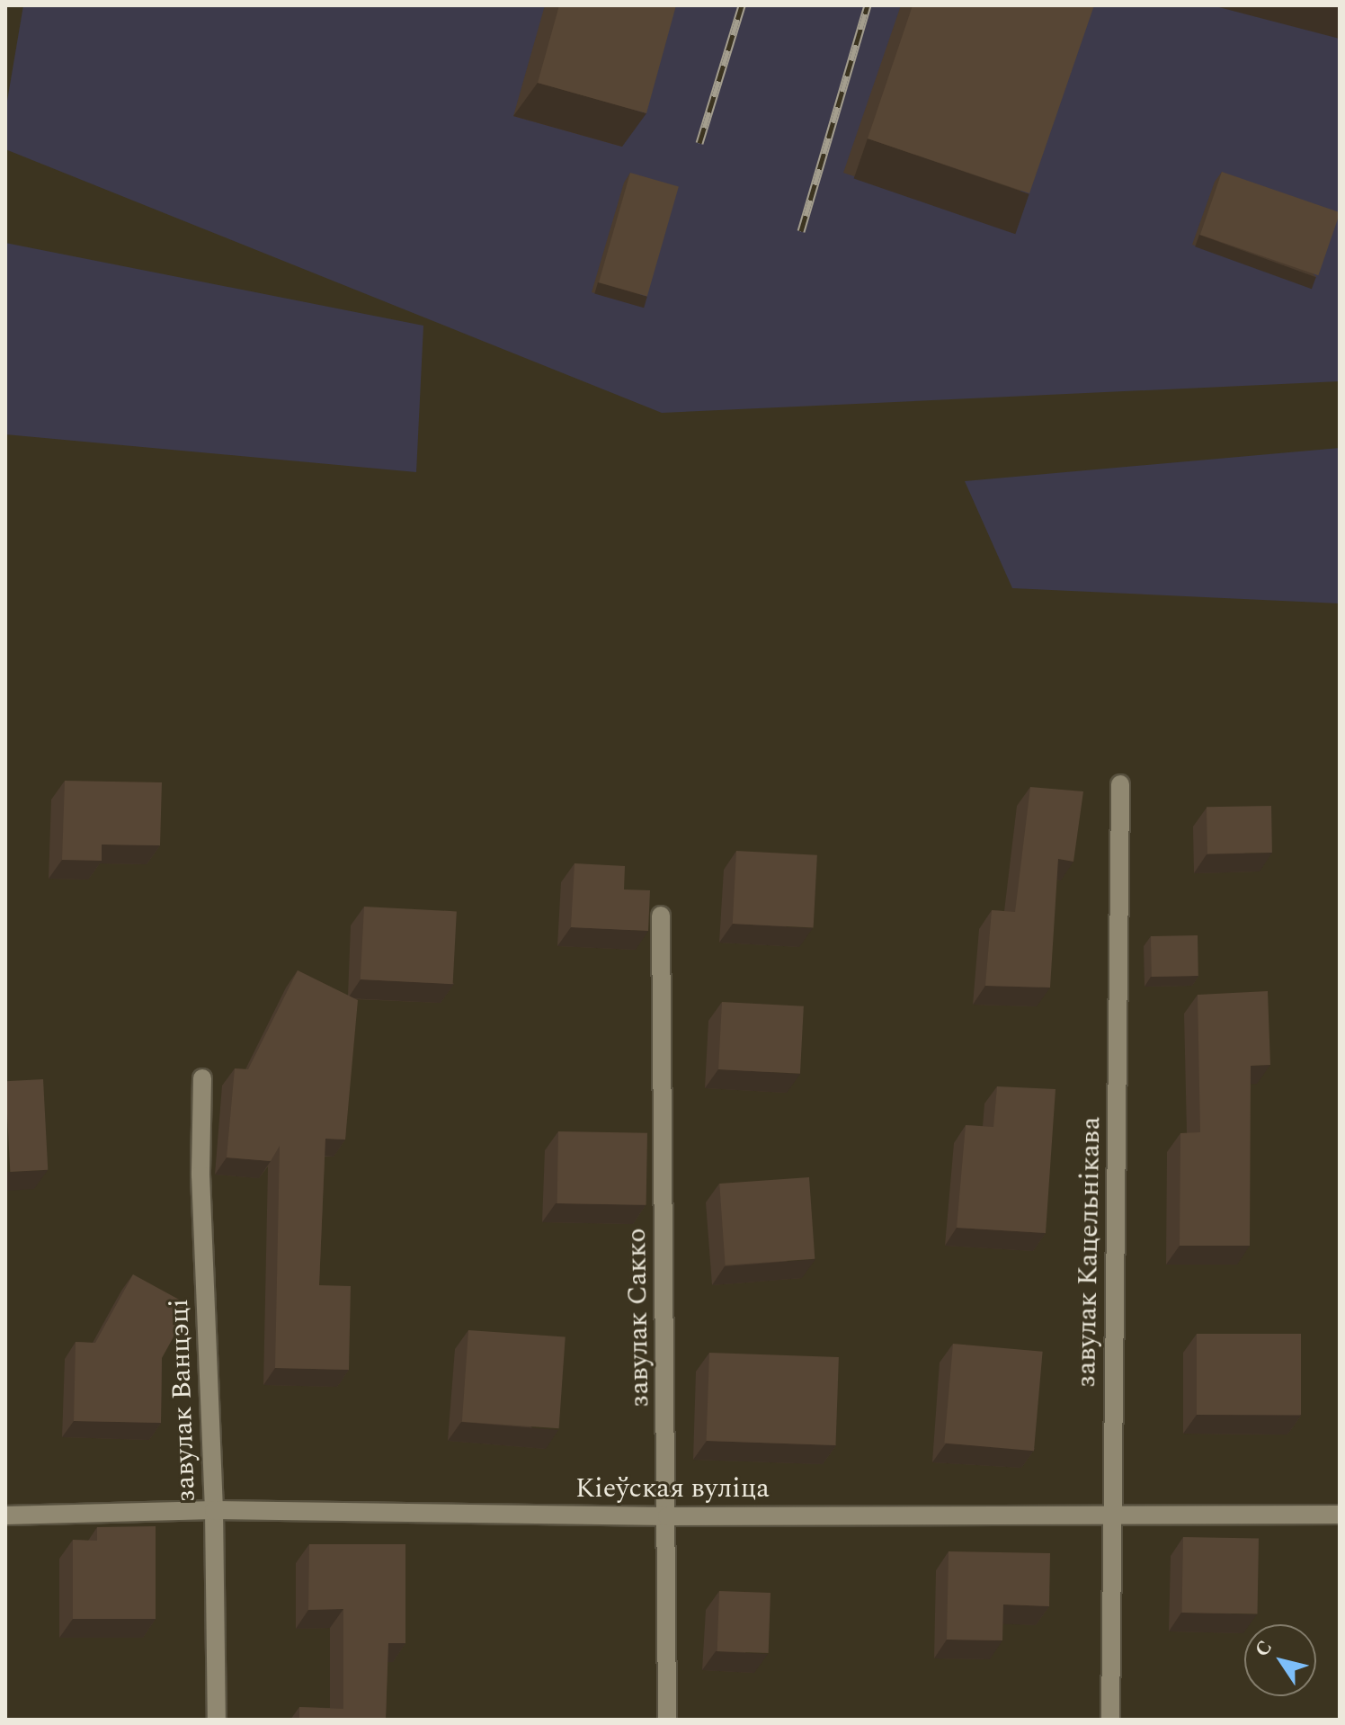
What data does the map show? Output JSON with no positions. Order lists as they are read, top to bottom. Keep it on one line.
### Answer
{"streets":{"street":["завулак Кацельнікава","завулак Сакко","завулак Ванцэці","Кіеўская вуліца"]},"crossings":[["завулак Кацельнікава","Кіеўская вуліца"],["завулак Сакко","Кіеўская вуліца"],["завулак Ванцэці","Кіеўская вуліца"]],"north":"top left"}
